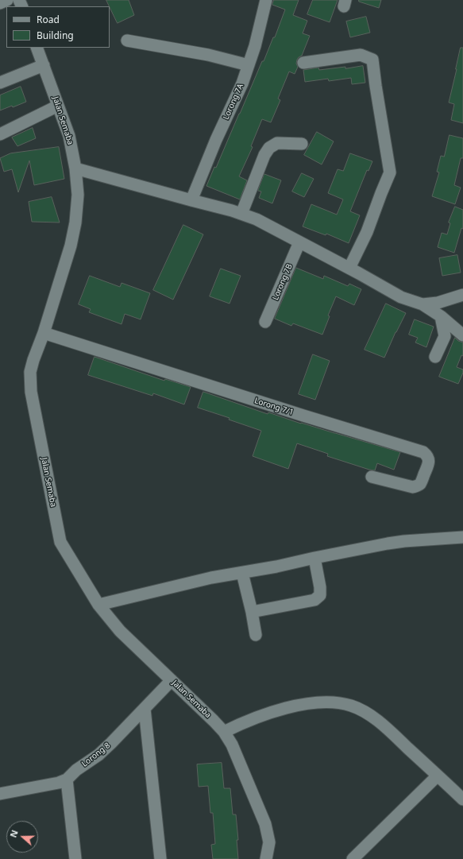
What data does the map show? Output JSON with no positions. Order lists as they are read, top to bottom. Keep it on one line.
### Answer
{"streets":{"street":["Lorong 7A","Jalan Semaba","Lorong 7B","Lorong 7/1","Lorong 8"]},"crossings":[["Jalan Semaba","Lorong 7/1"],["Jalan Semaba","Lorong 8"]],"legend":["Road","Building"],"north":"left"}
